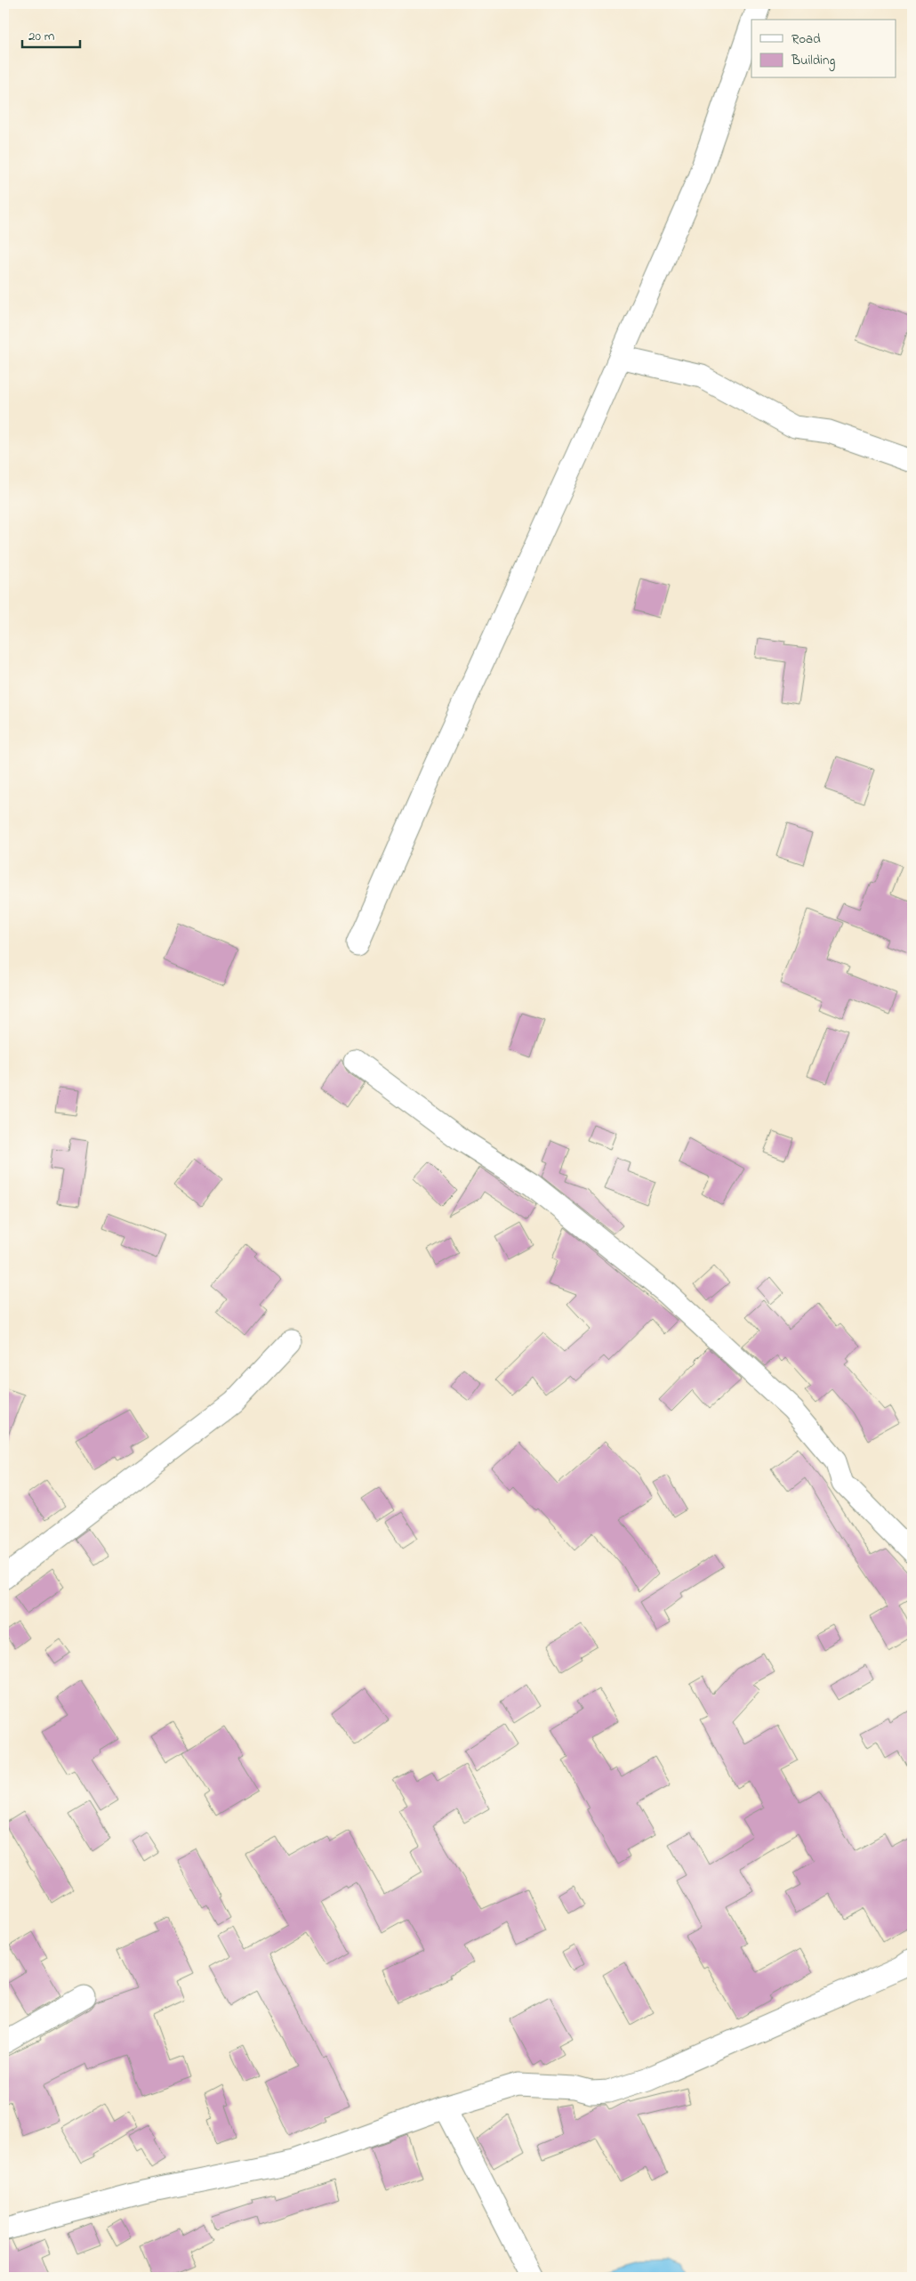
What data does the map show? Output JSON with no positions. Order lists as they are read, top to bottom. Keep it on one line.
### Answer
{"legend":["Road","Building"],"scale_bar":"20 m"}
